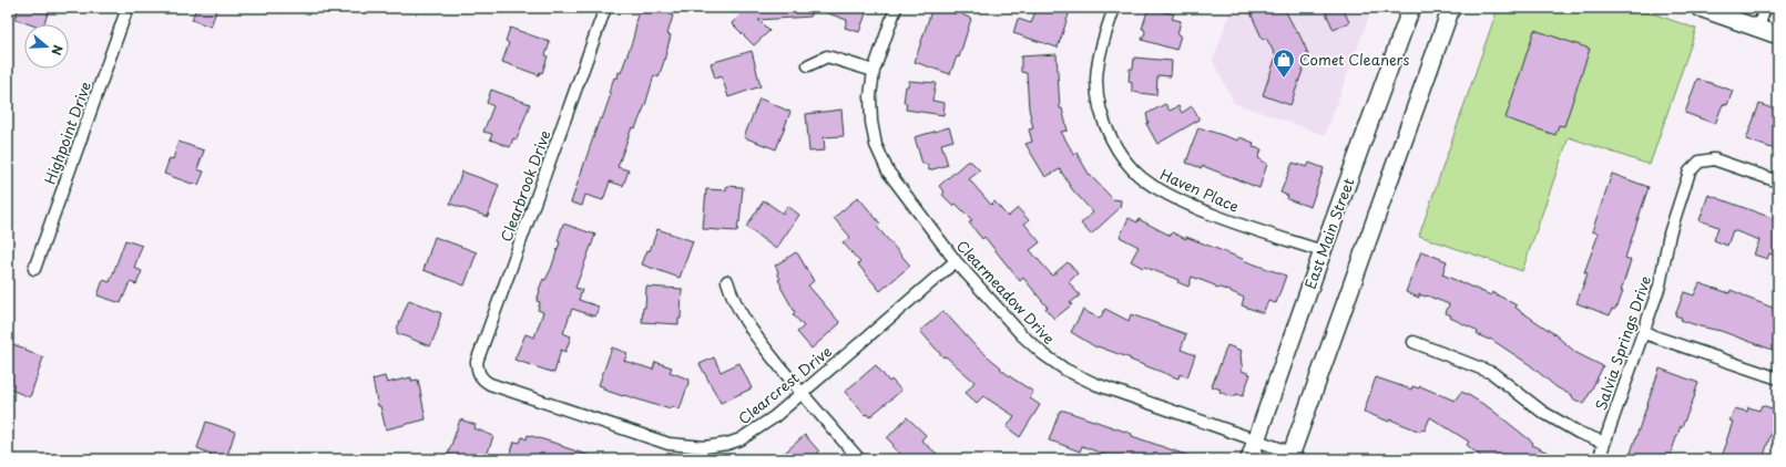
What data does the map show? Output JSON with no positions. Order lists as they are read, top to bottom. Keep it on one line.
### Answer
{"streets":{"main road":["East Main Street"],"street":["Highpoint Drive","Clearbrook Drive","Haven Place","Clearmeadow Drive","Salvia Springs Drive","Clearcrest Drive"]},"crossings":[["Clearbrook Drive","Clearcrest Drive"],["Haven Place","East Main Street"],["East Main Street","Clearmeadow Drive"],["Clearmeadow Drive","Clearcrest Drive"]],"places":{"shop":["Comet Cleaners"]},"north":"right"}
